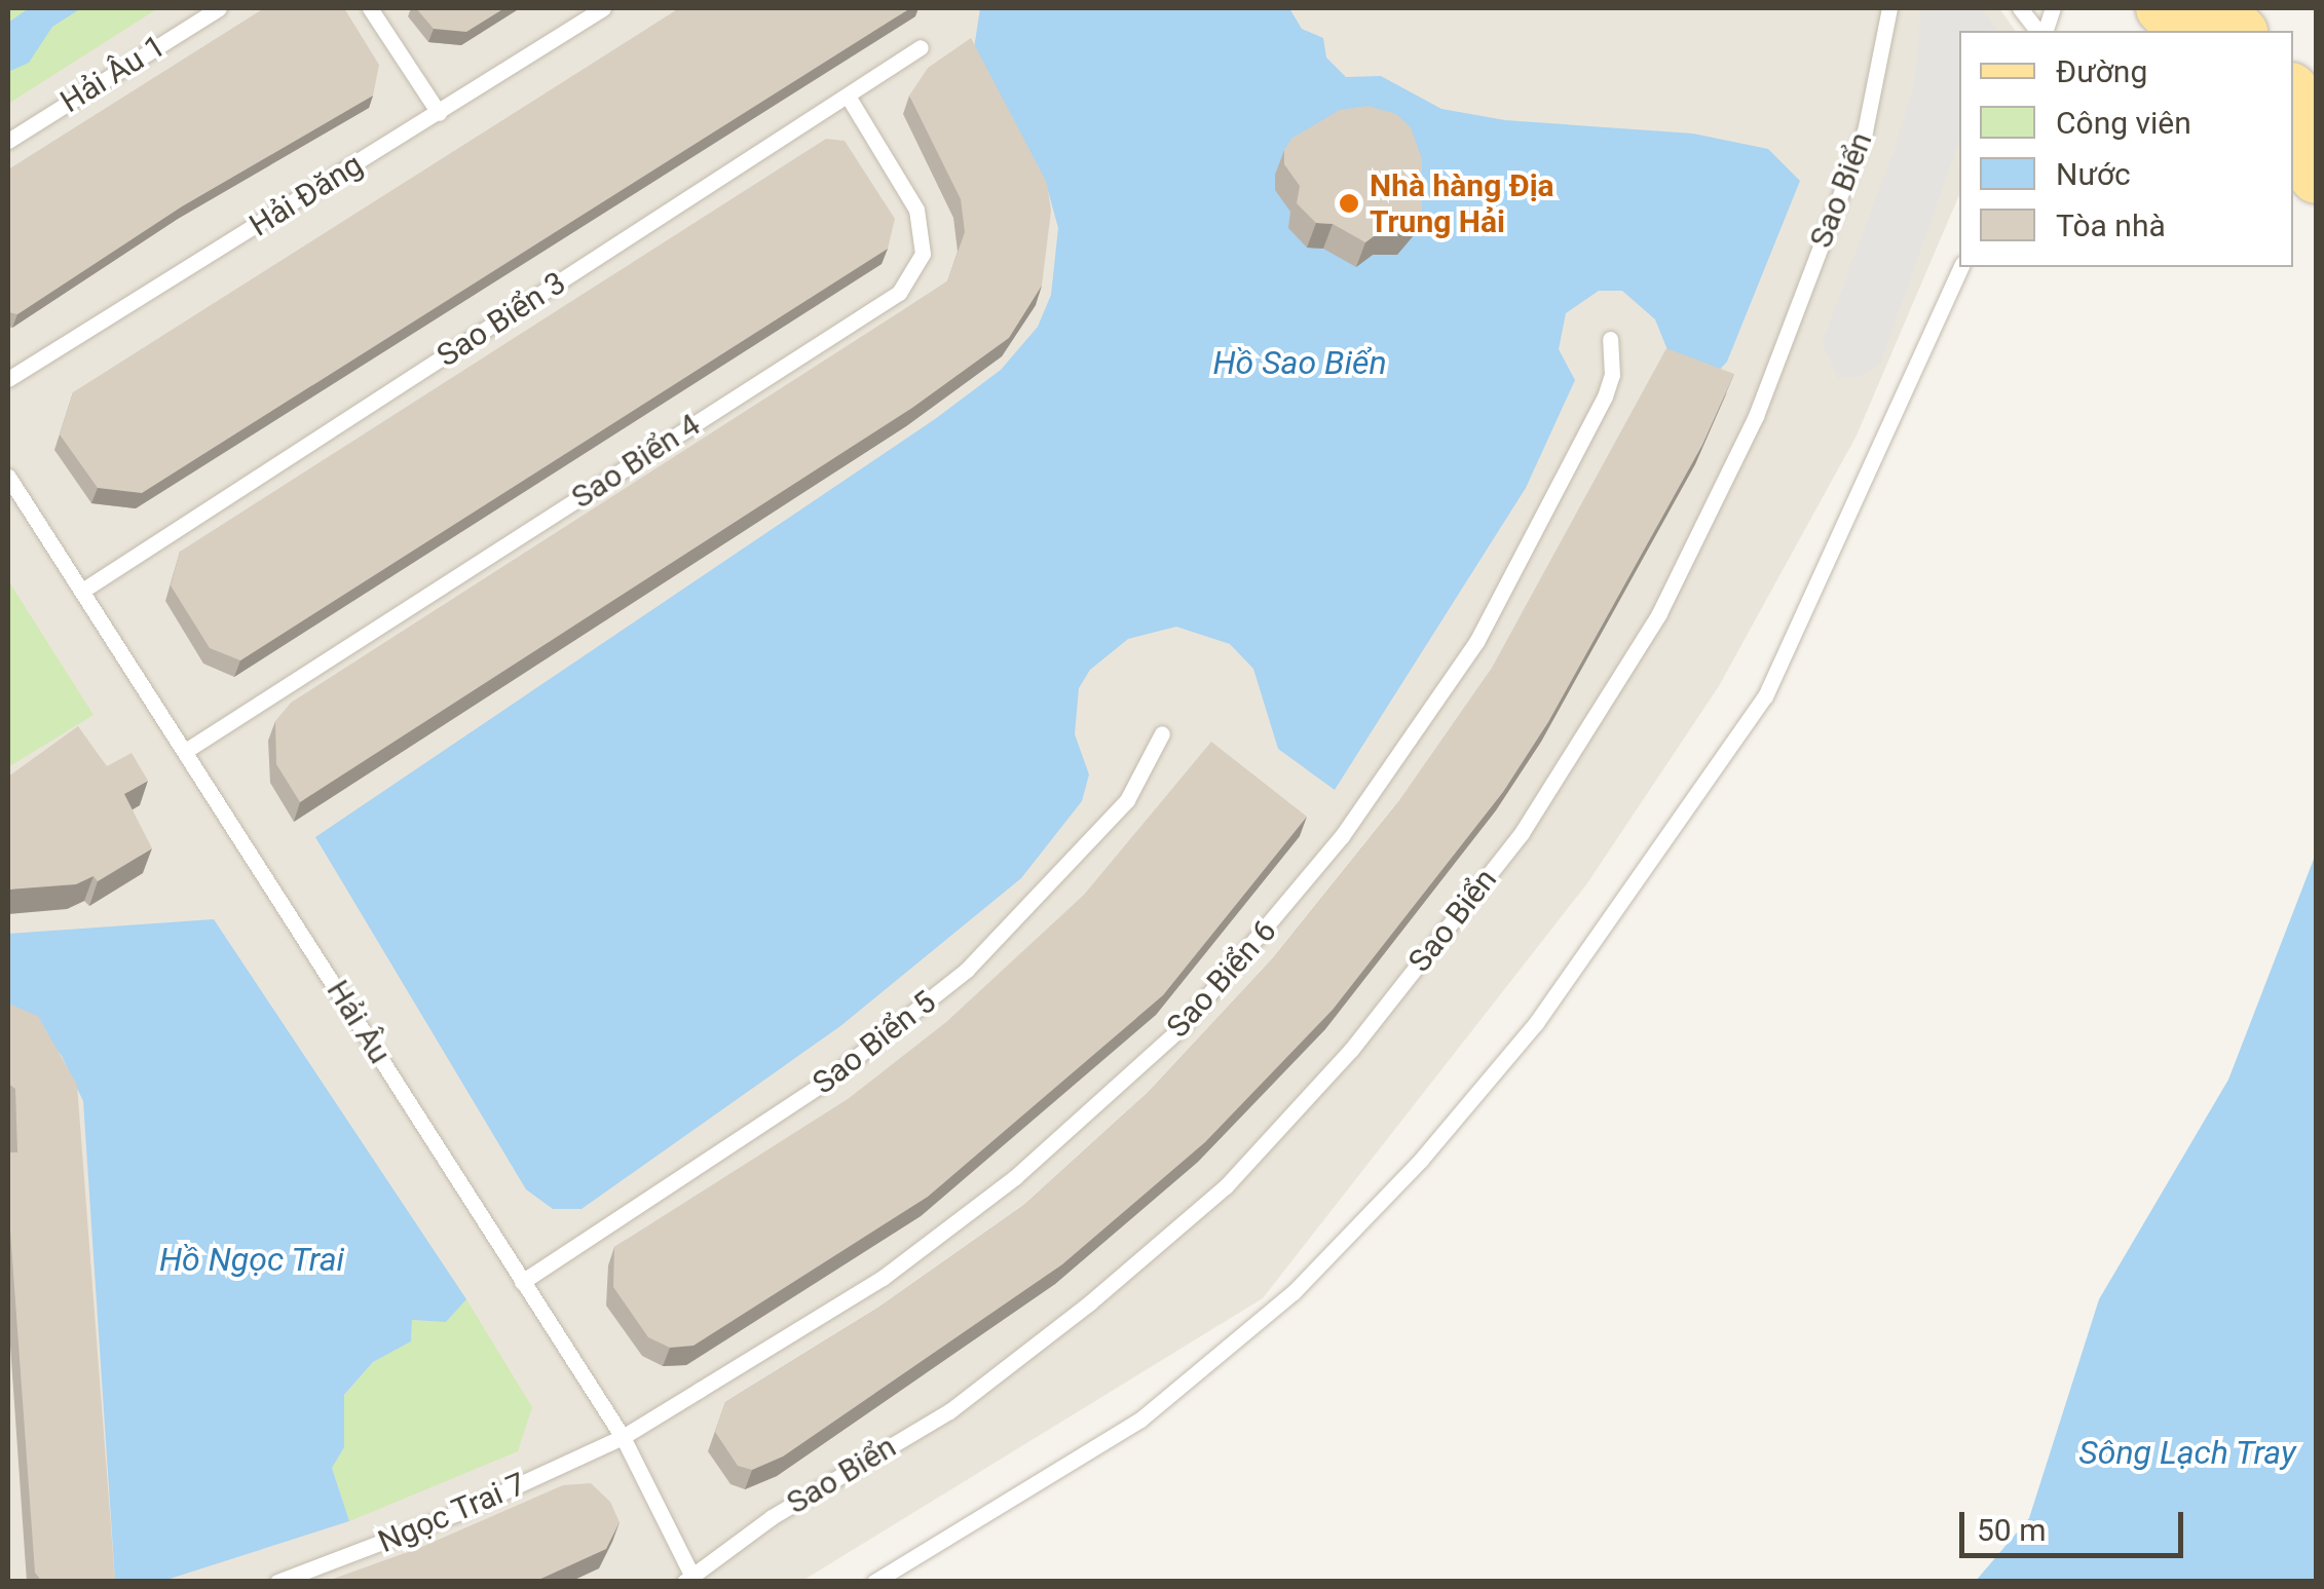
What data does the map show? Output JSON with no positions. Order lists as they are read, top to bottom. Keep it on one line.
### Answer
{"streets":{"lane":["Hải Âu 1","Sao Biển","Hải Đăng","Sao Biển 3","Sao Biển 4","Sao Biển 6","Hải Âu","Sao Biển 5","Ngọc Trai 7"]},"crossings":[["Sao Biển","Hải Âu"],["Sao Biển 3","Sao Biển 4"],["Sao Biển 3","Hải Âu"],["Sao Biển 4","Hải Âu"],["Sao Biển 6","Hải Âu"],["Sao Biển 6","Ngọc Trai 7"],["Hải Âu","Sao Biển 5"],["Hải Âu","Ngọc Trai 7"]],"water":["Hồ Sao Biển","Hồ Ngọc Trai","Sông Lạch Tray"],"places":["Nhà hàng Địa Trung Hải"],"legend":["Đường","Công viên","Nước","Tòa nhà"],"scale_bar":"50 m"}
